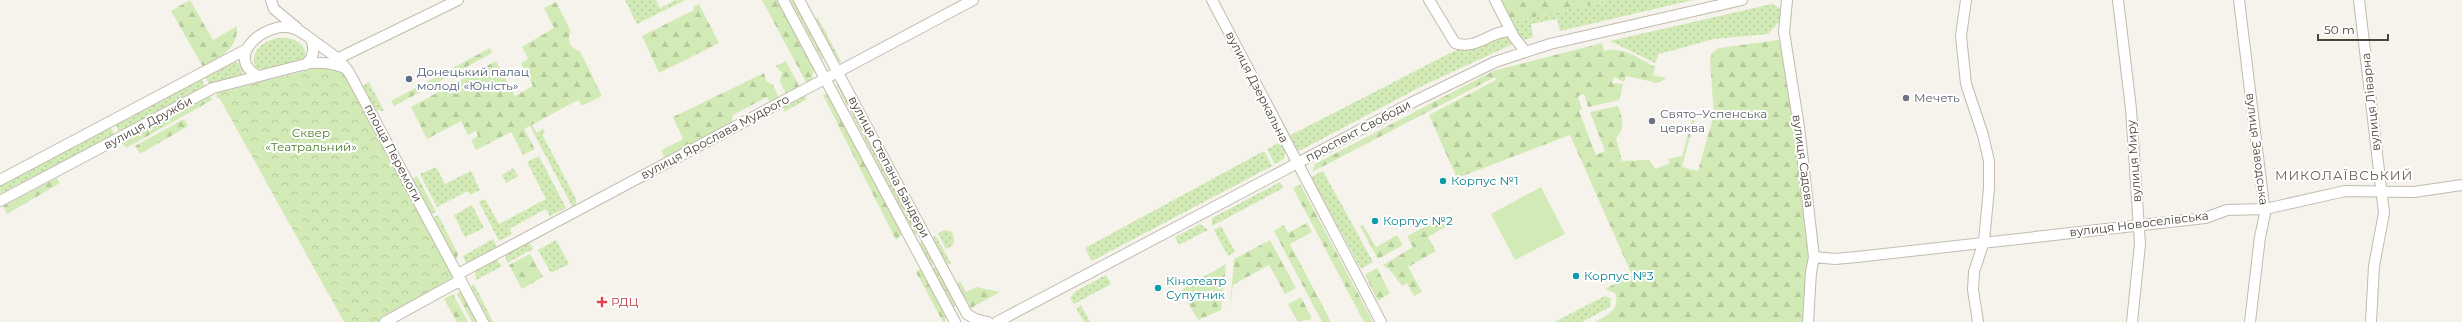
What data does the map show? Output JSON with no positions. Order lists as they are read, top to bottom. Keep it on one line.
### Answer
{"streets":{"street":["вулиця Дзеркальна","вулиця Ліварна","вулиця Дружби","проспект Свободи","вулиця Ярослава Мудрого","вулиця Заводська","площа Перемоги","вулиця Садова","вулиця Миру","вулиця Степана Бандери","вулиця Новоселівська"]},"crossings":[["вулиця Дзеркальна","проспект Свободи"],["вулиця Ліварна","вулиця Новоселівська"],["вулиця Дружби","площа Перемоги"],["вулиця Ярослава Мудрого","площа Перемоги"],["вулиця Ярослава Мудрого","вулиця Степана Бандери"],["вулиця Заводська","вулиця Новоселівська"],["вулиця Садова","вулиця Новоселівська"],["вулиця Миру","вулиця Новоселівська"]],"districts":["МИКОЛАЇВСЬКИЙ"],"parks":["Сквер «Театральний»"],"places":{"other":["Донецький палац молоді «Юність»","Мечеть","Свято–Успенська церква","Корпус №1","Корпус №2","Корпус №3","Кінотеатр Супутник"],"health":["РДЦ"]},"scale_bar":"50 m"}
